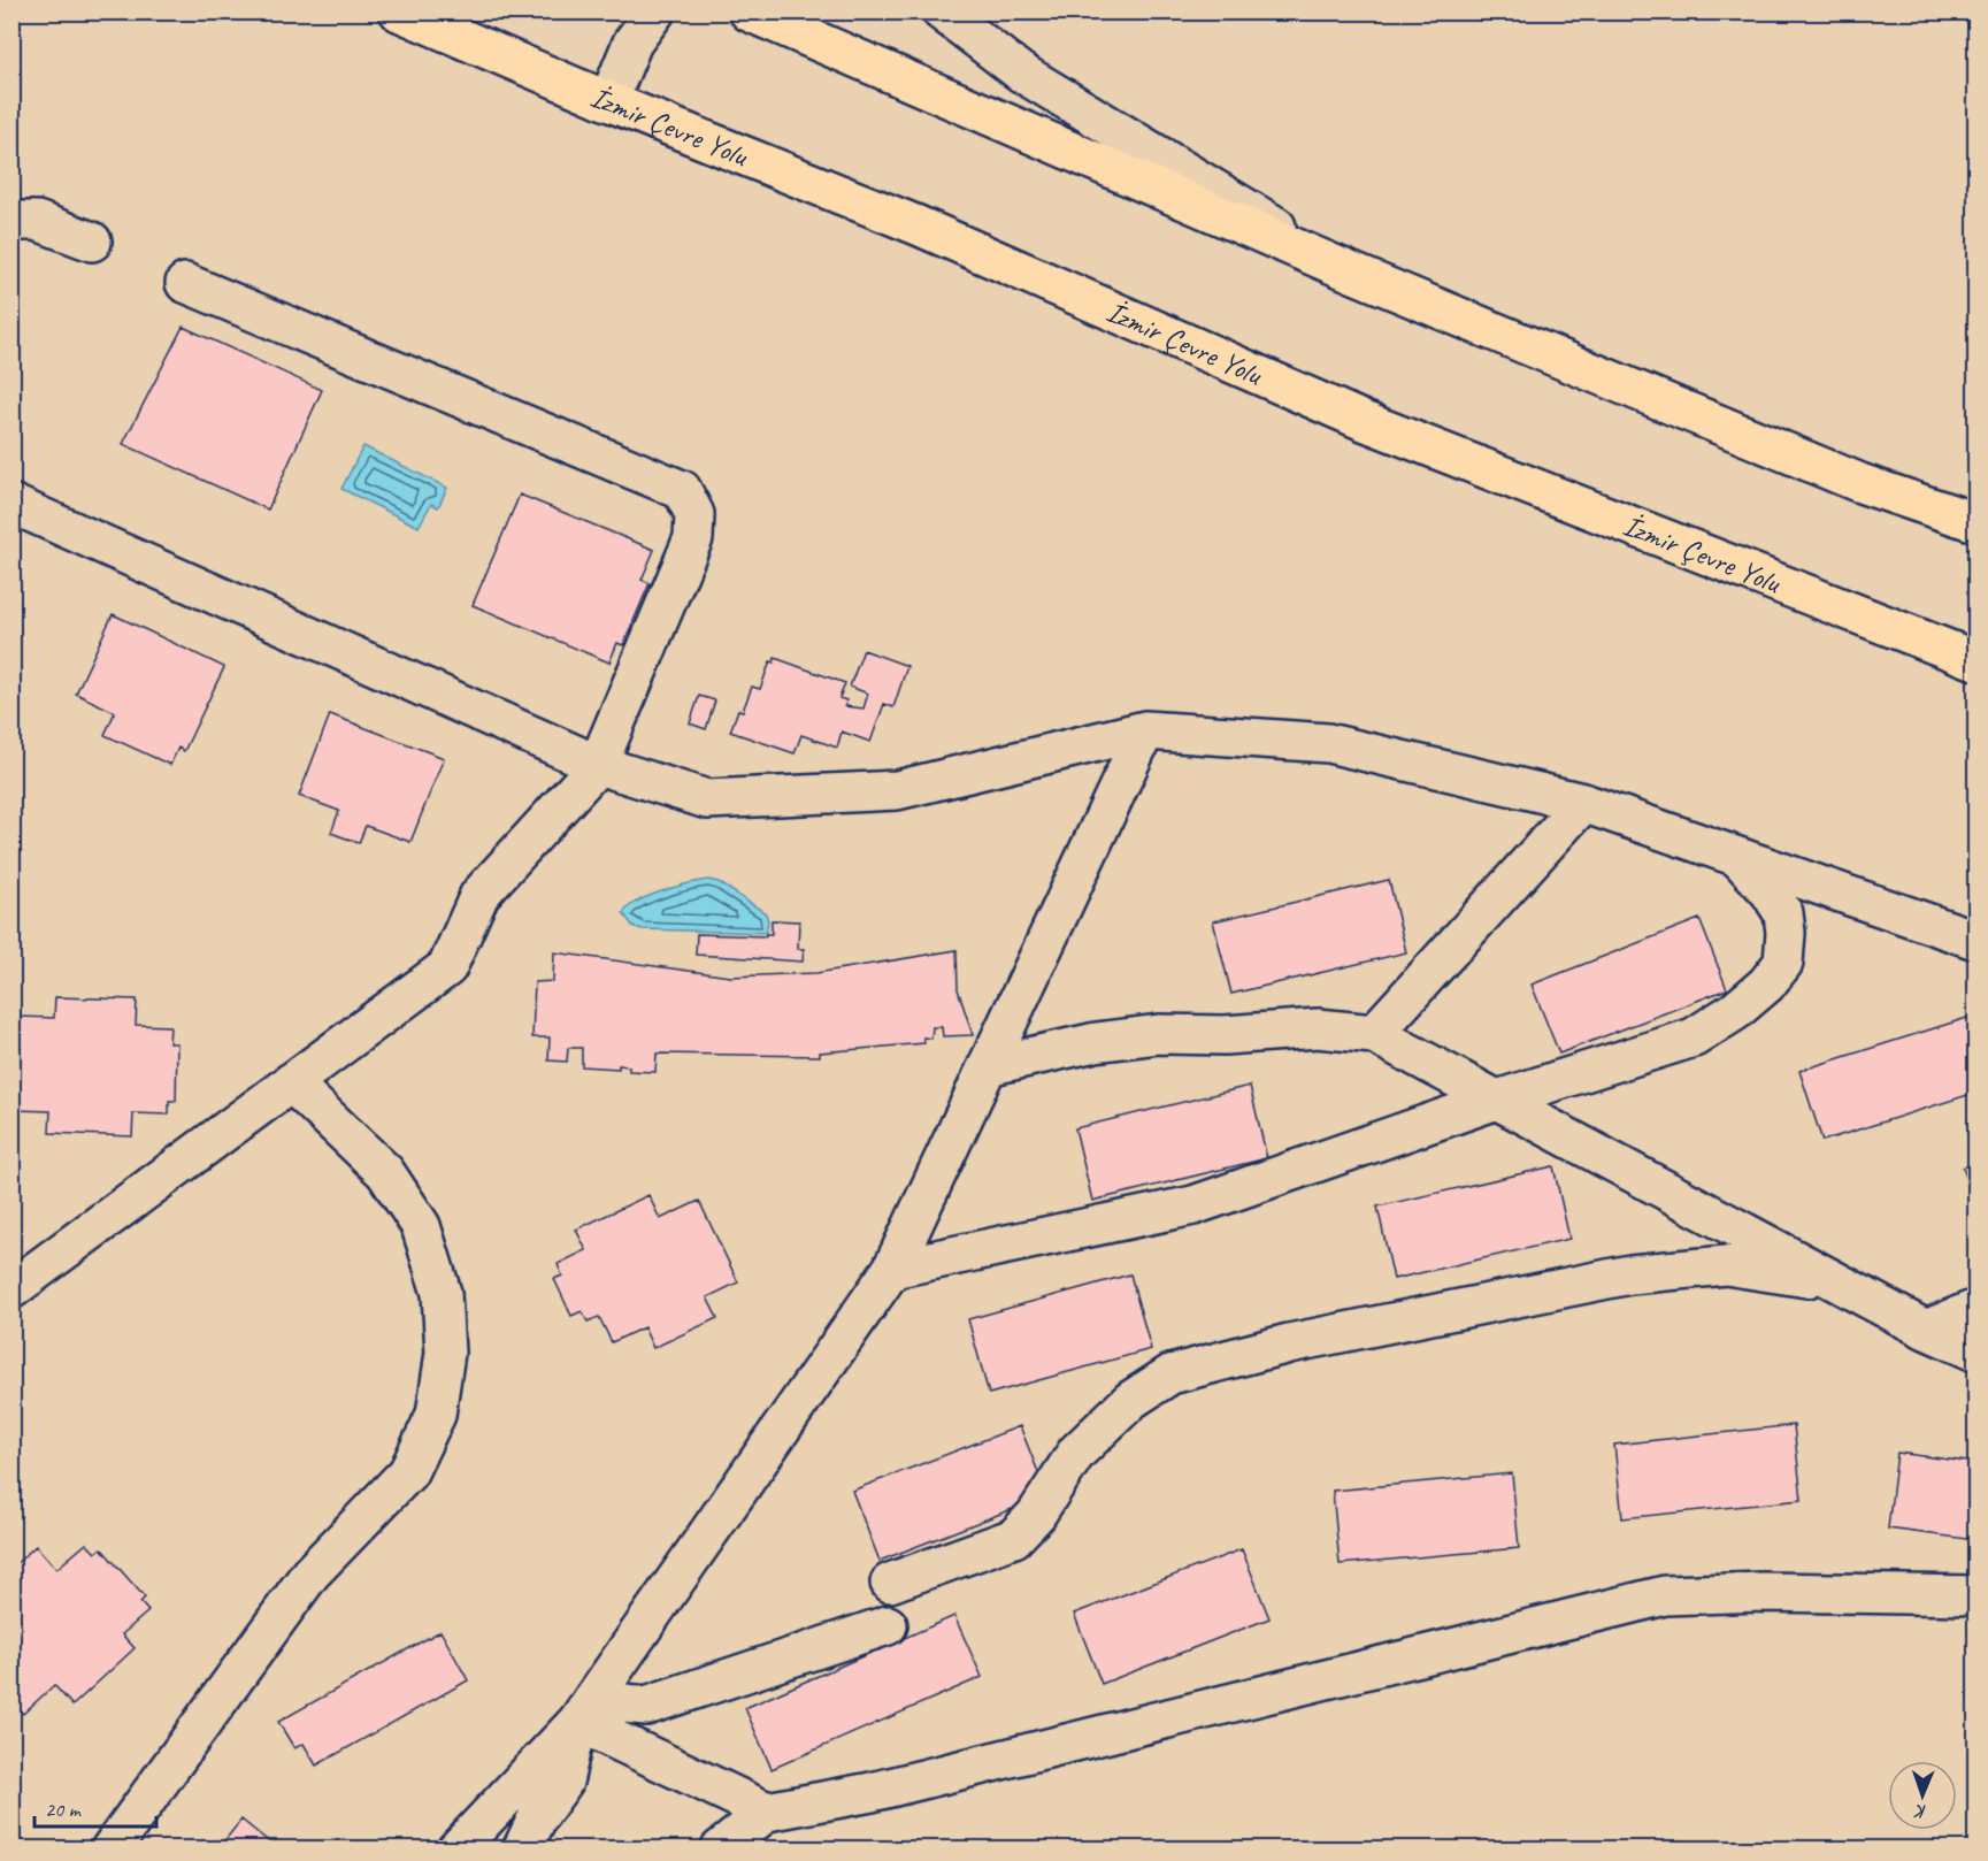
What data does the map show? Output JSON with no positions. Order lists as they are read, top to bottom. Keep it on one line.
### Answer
{"streets":{"highway":["İzmir Çevre Yolu"]},"scale_bar":"20 m","north":"bottom"}
